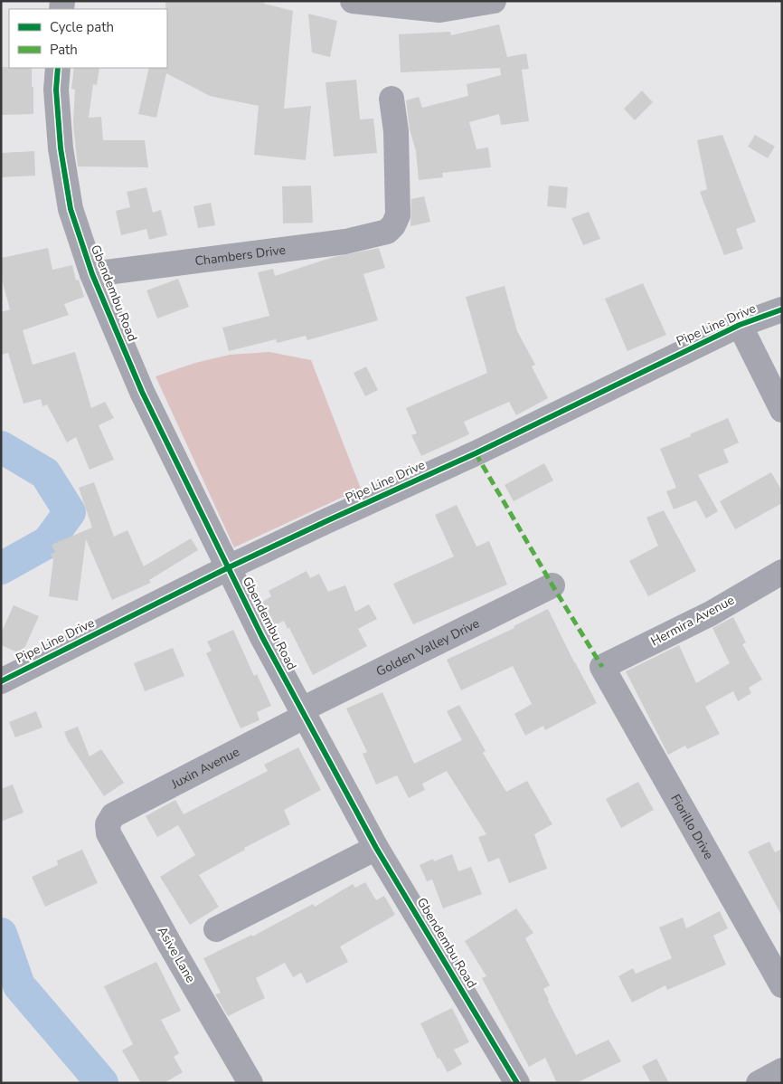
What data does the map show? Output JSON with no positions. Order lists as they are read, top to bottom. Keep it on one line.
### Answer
{"streets":{"street":["Chambers Drive","Gbendembu Road","Pipe Line Drive","Hermira Avenue","Golden Valley Drive","Juxin Avenue","Fiorillo Drive","Asive Lane"]},"crossings":[["Chambers Drive","Gbendembu Road"],["Gbendembu Road","Pipe Line Drive"],["Gbendembu Road","Golden Valley Drive"],["Gbendembu Road","Juxin Avenue"],["Hermira Avenue","Fiorillo Drive"],["Golden Valley Drive","Juxin Avenue"],["Juxin Avenue","Asive Lane"]],"legend":["Cycle path","Path"]}
